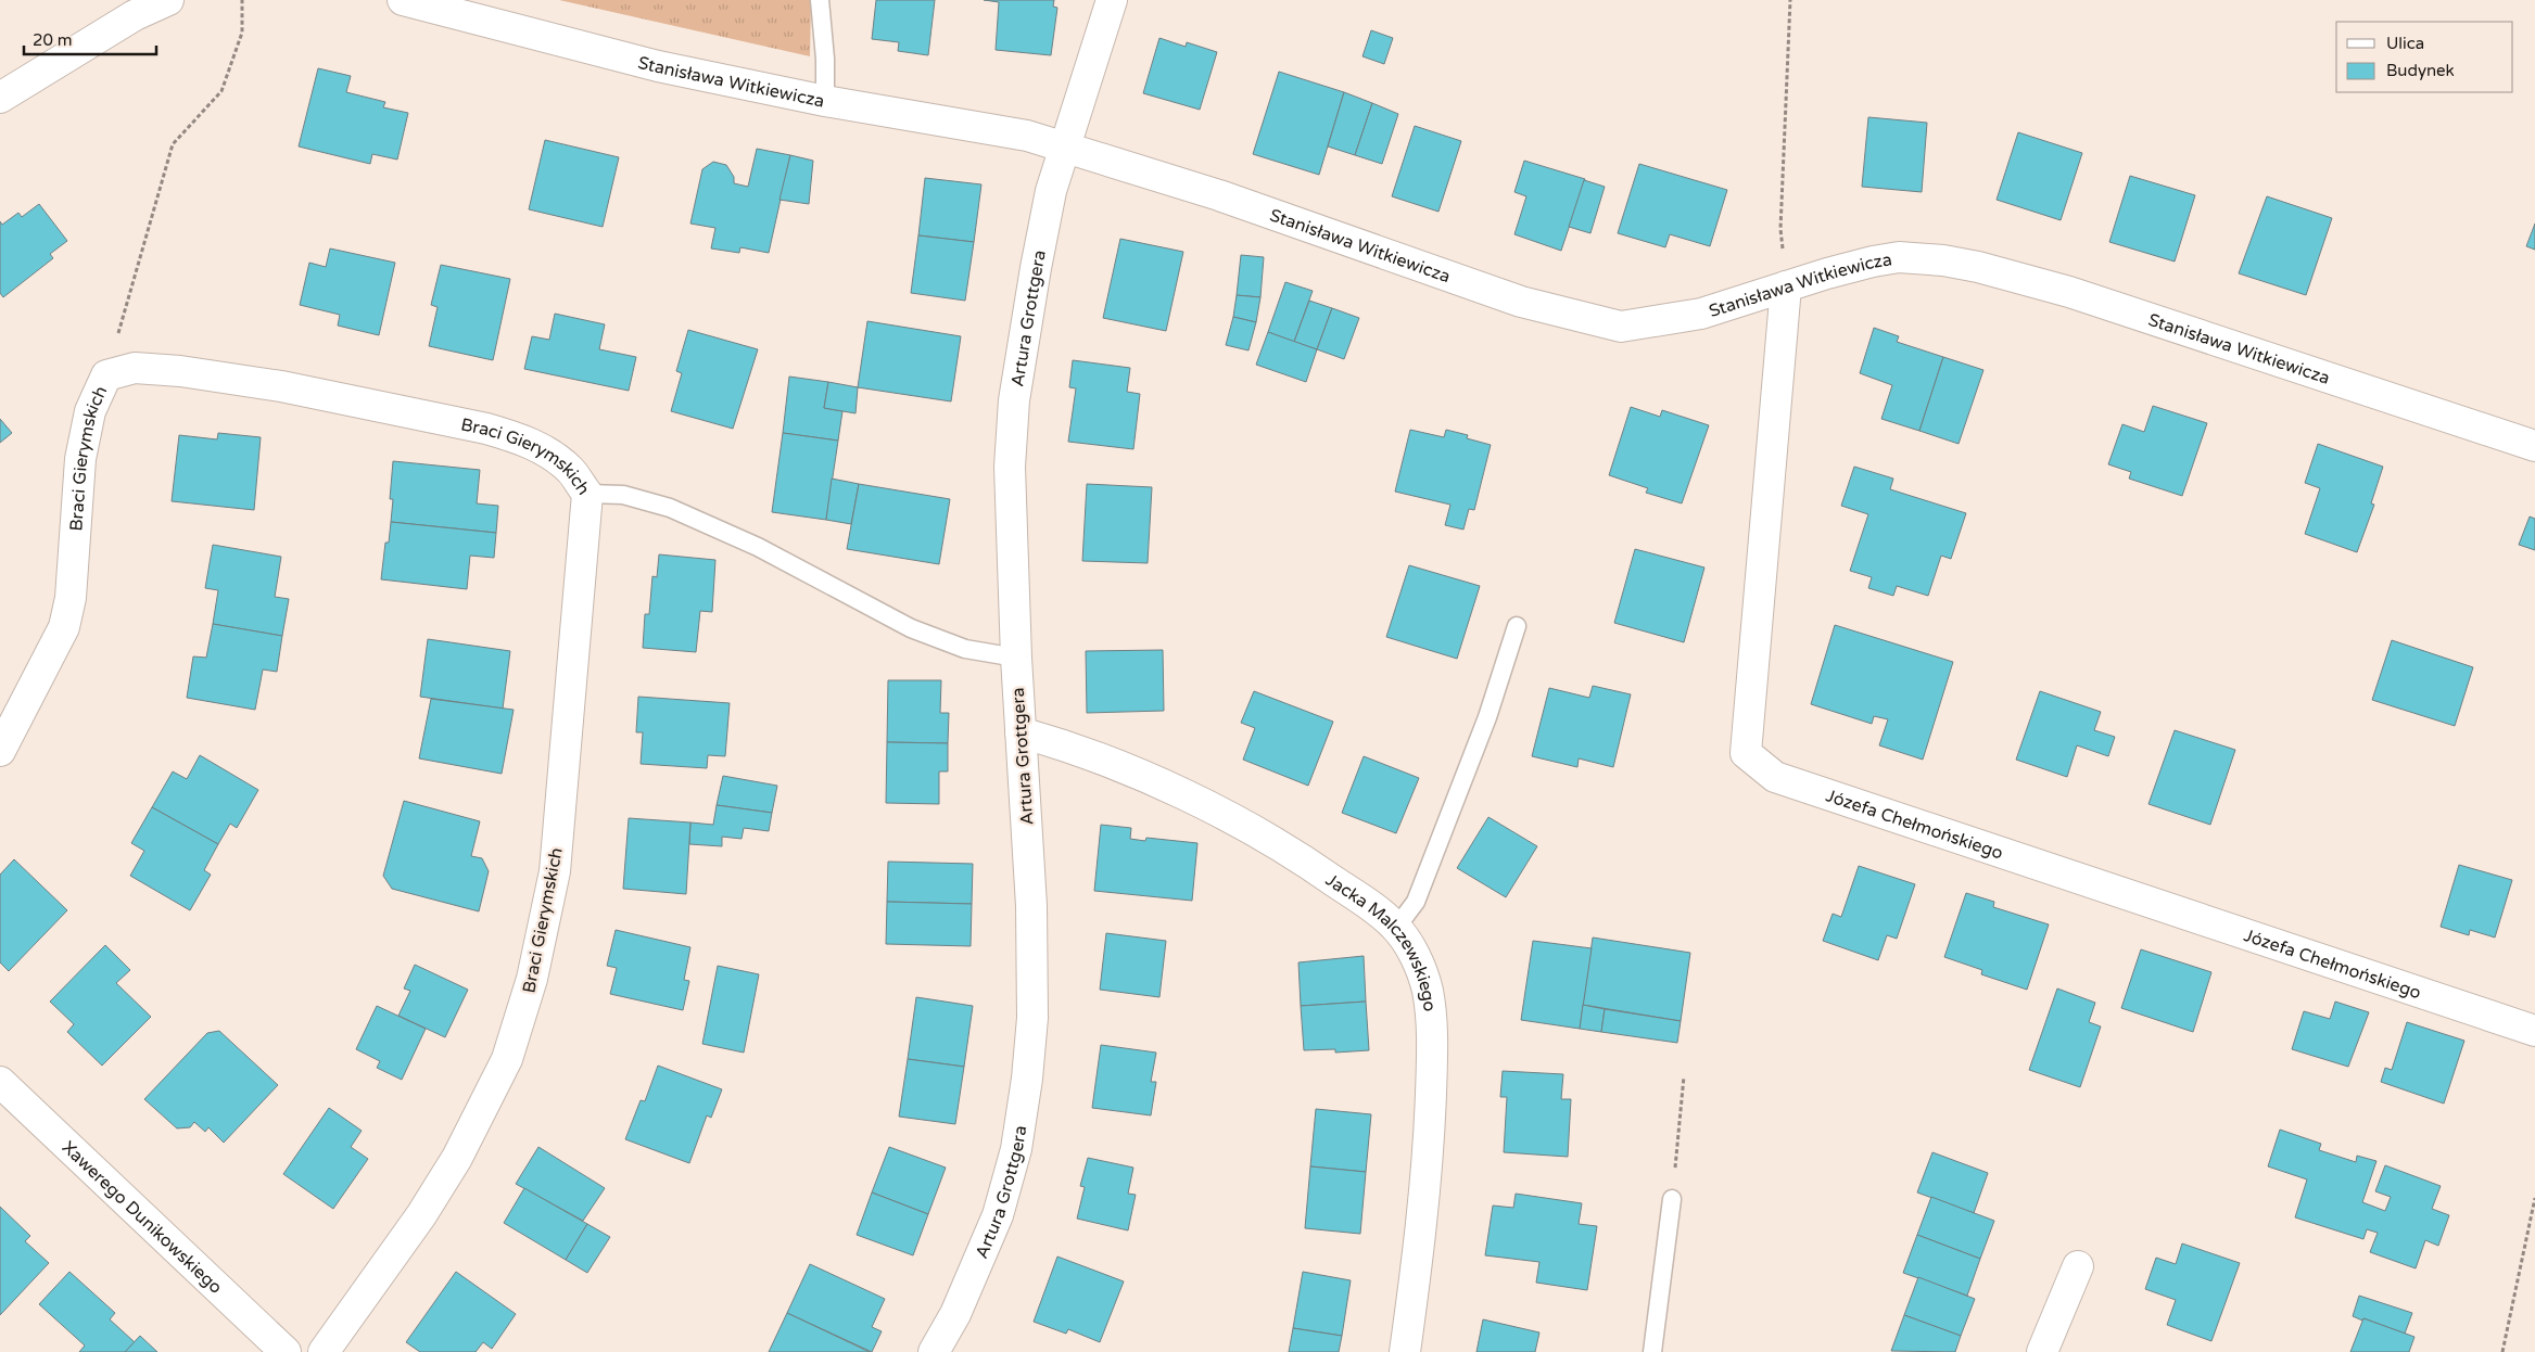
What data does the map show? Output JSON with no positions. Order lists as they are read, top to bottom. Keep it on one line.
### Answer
{"streets":{"street":["Stanisława Witkiewicza","Artura Grottgera","Braci Gierymskich","Józefa Chełmońskiego","Jacka Malczewskiego","Xawerego Dunikowskiego"]},"crossings":[["Stanisława Witkiewicza","Artura Grottgera"],["Stanisława Witkiewicza","Józefa Chełmońskiego"],["Artura Grottgera","Jacka Malczewskiego"]],"legend":["Ulica","Budynek"],"scale_bar":"20 m"}
